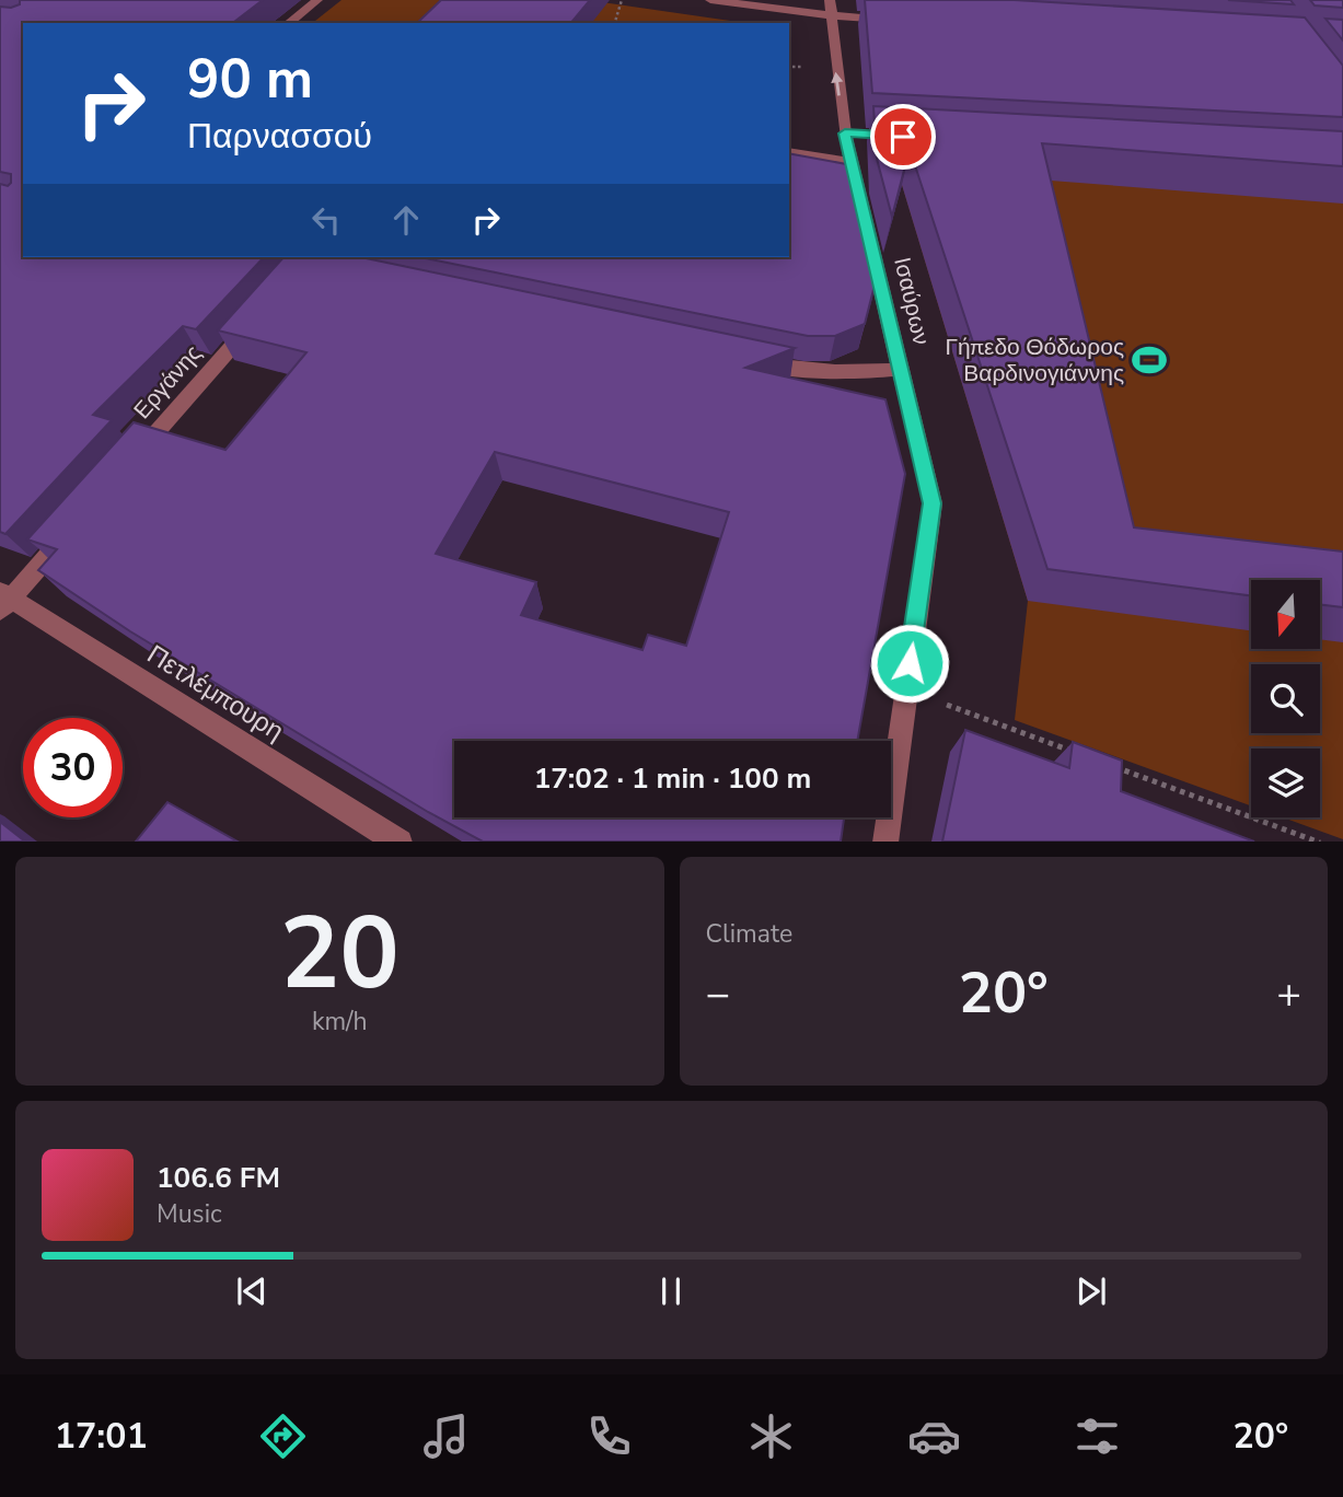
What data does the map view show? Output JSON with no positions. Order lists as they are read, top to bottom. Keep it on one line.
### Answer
{"streets":{"street":["Ισαύρων","Εργάνης","Πετλέμπουρη"]},"places":{"sports":["Γήπεδο Θόδωρος Βαρδινογιάννης"]},"north":"bottom","page":{"turn":["90 m","Παρνασσού"],"limit":"30","trip":"17:02 · 1 min · 100 m","tile":[["20","km/h"],"Climate"],"heat":["−","20°","+"],"song":["106.6 FM","Music"],"tabs":["17:01","20°"]}}
